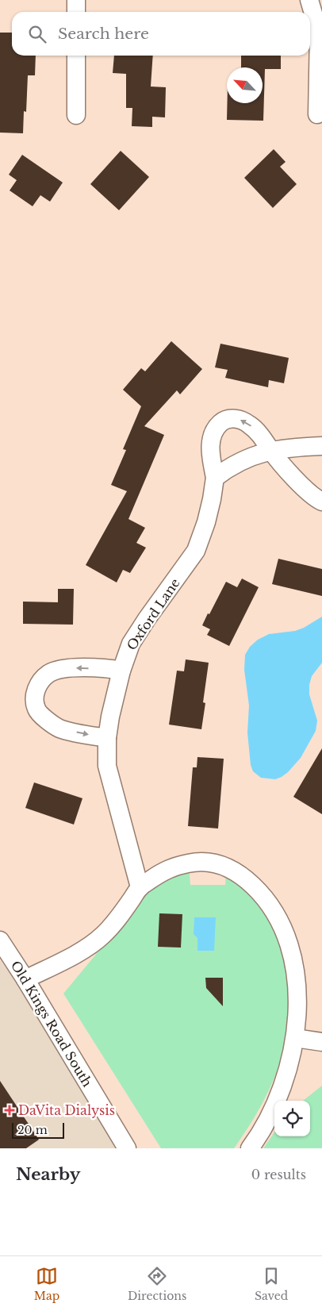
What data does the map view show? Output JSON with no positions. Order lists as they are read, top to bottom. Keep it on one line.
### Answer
{"streets":{"street":["Oxford Lane","Old Kings Road South"]},"places":{"health":["DaVita Dialysis"]},"scale_bar":"20 m","north":"top left","page":{"search":"Search here","scale":"20 m","heading":["Nearby","0 results"],"nav":["Map","Directions","Saved"]}}
